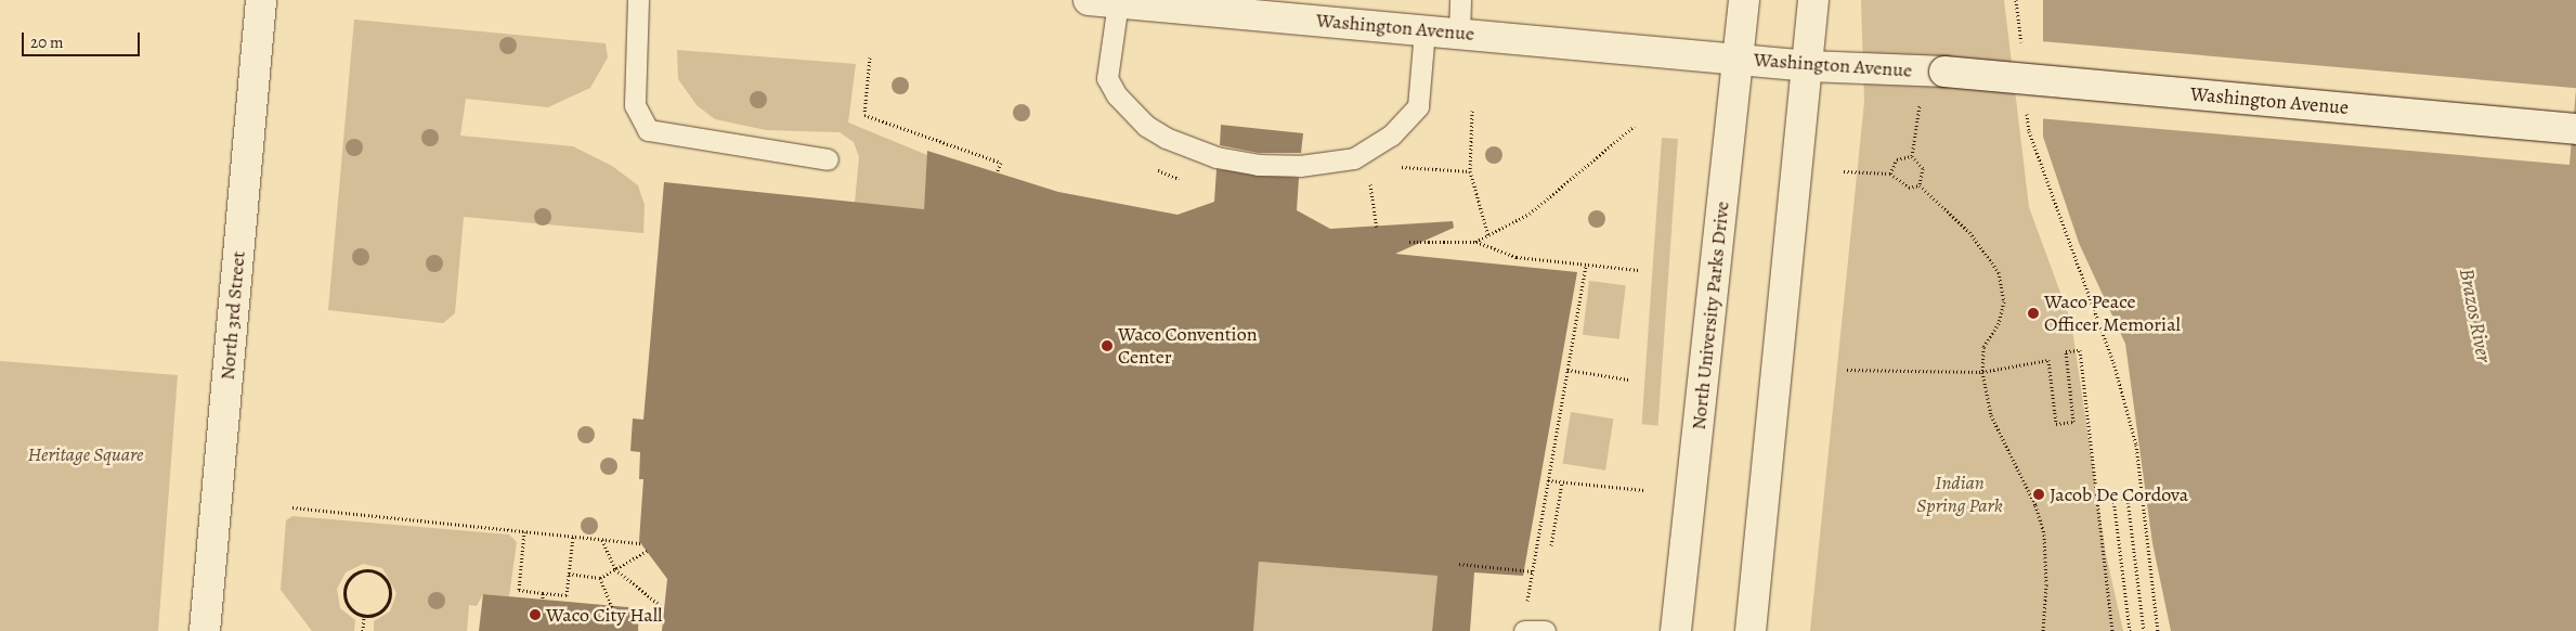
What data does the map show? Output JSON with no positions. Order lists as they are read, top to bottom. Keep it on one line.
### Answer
{"streets":{"main road":["Washington Avenue","North 3rd Street","North University Parks Drive"]},"crossings":[["Washington Avenue","North University Parks Drive"]],"water":["Brazos River"],"parks":["Heritage Square","Indian Spring Park"],"places":["Waco Peace Officer Memorial","Waco Convention Center","Jacob De Cordova","Waco City Hall"],"scale_bar":"20 m"}
